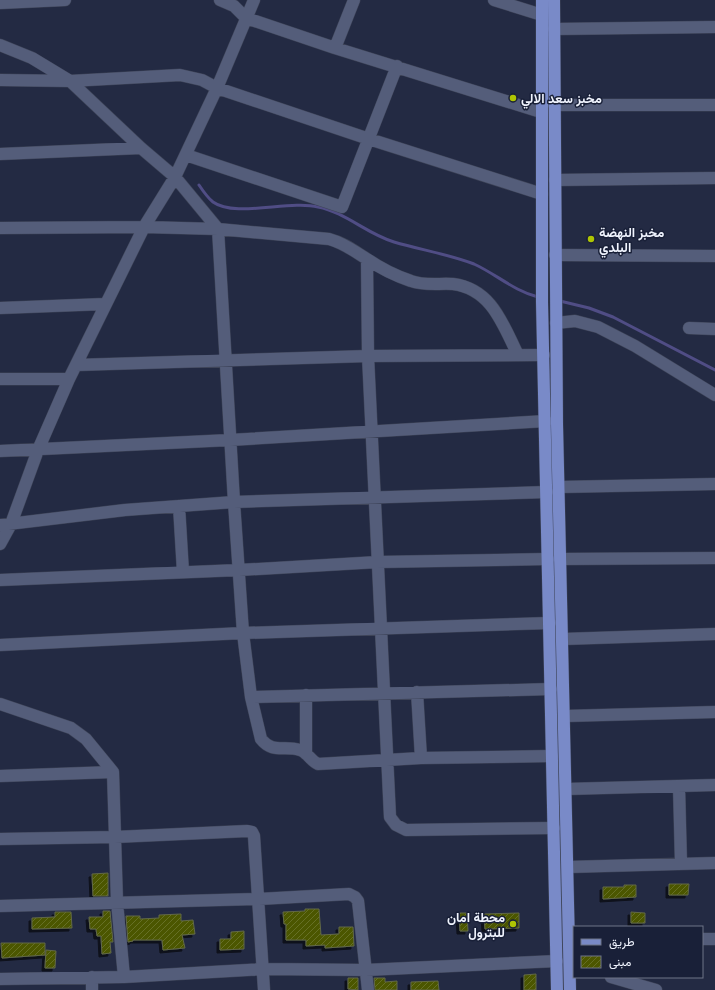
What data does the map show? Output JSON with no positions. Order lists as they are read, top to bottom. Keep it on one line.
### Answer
{"places":["مخبز سعد الالي","مخبز النهضة البلدي","محطة امان للبترول"],"legend":["طريق","مبنى"]}
